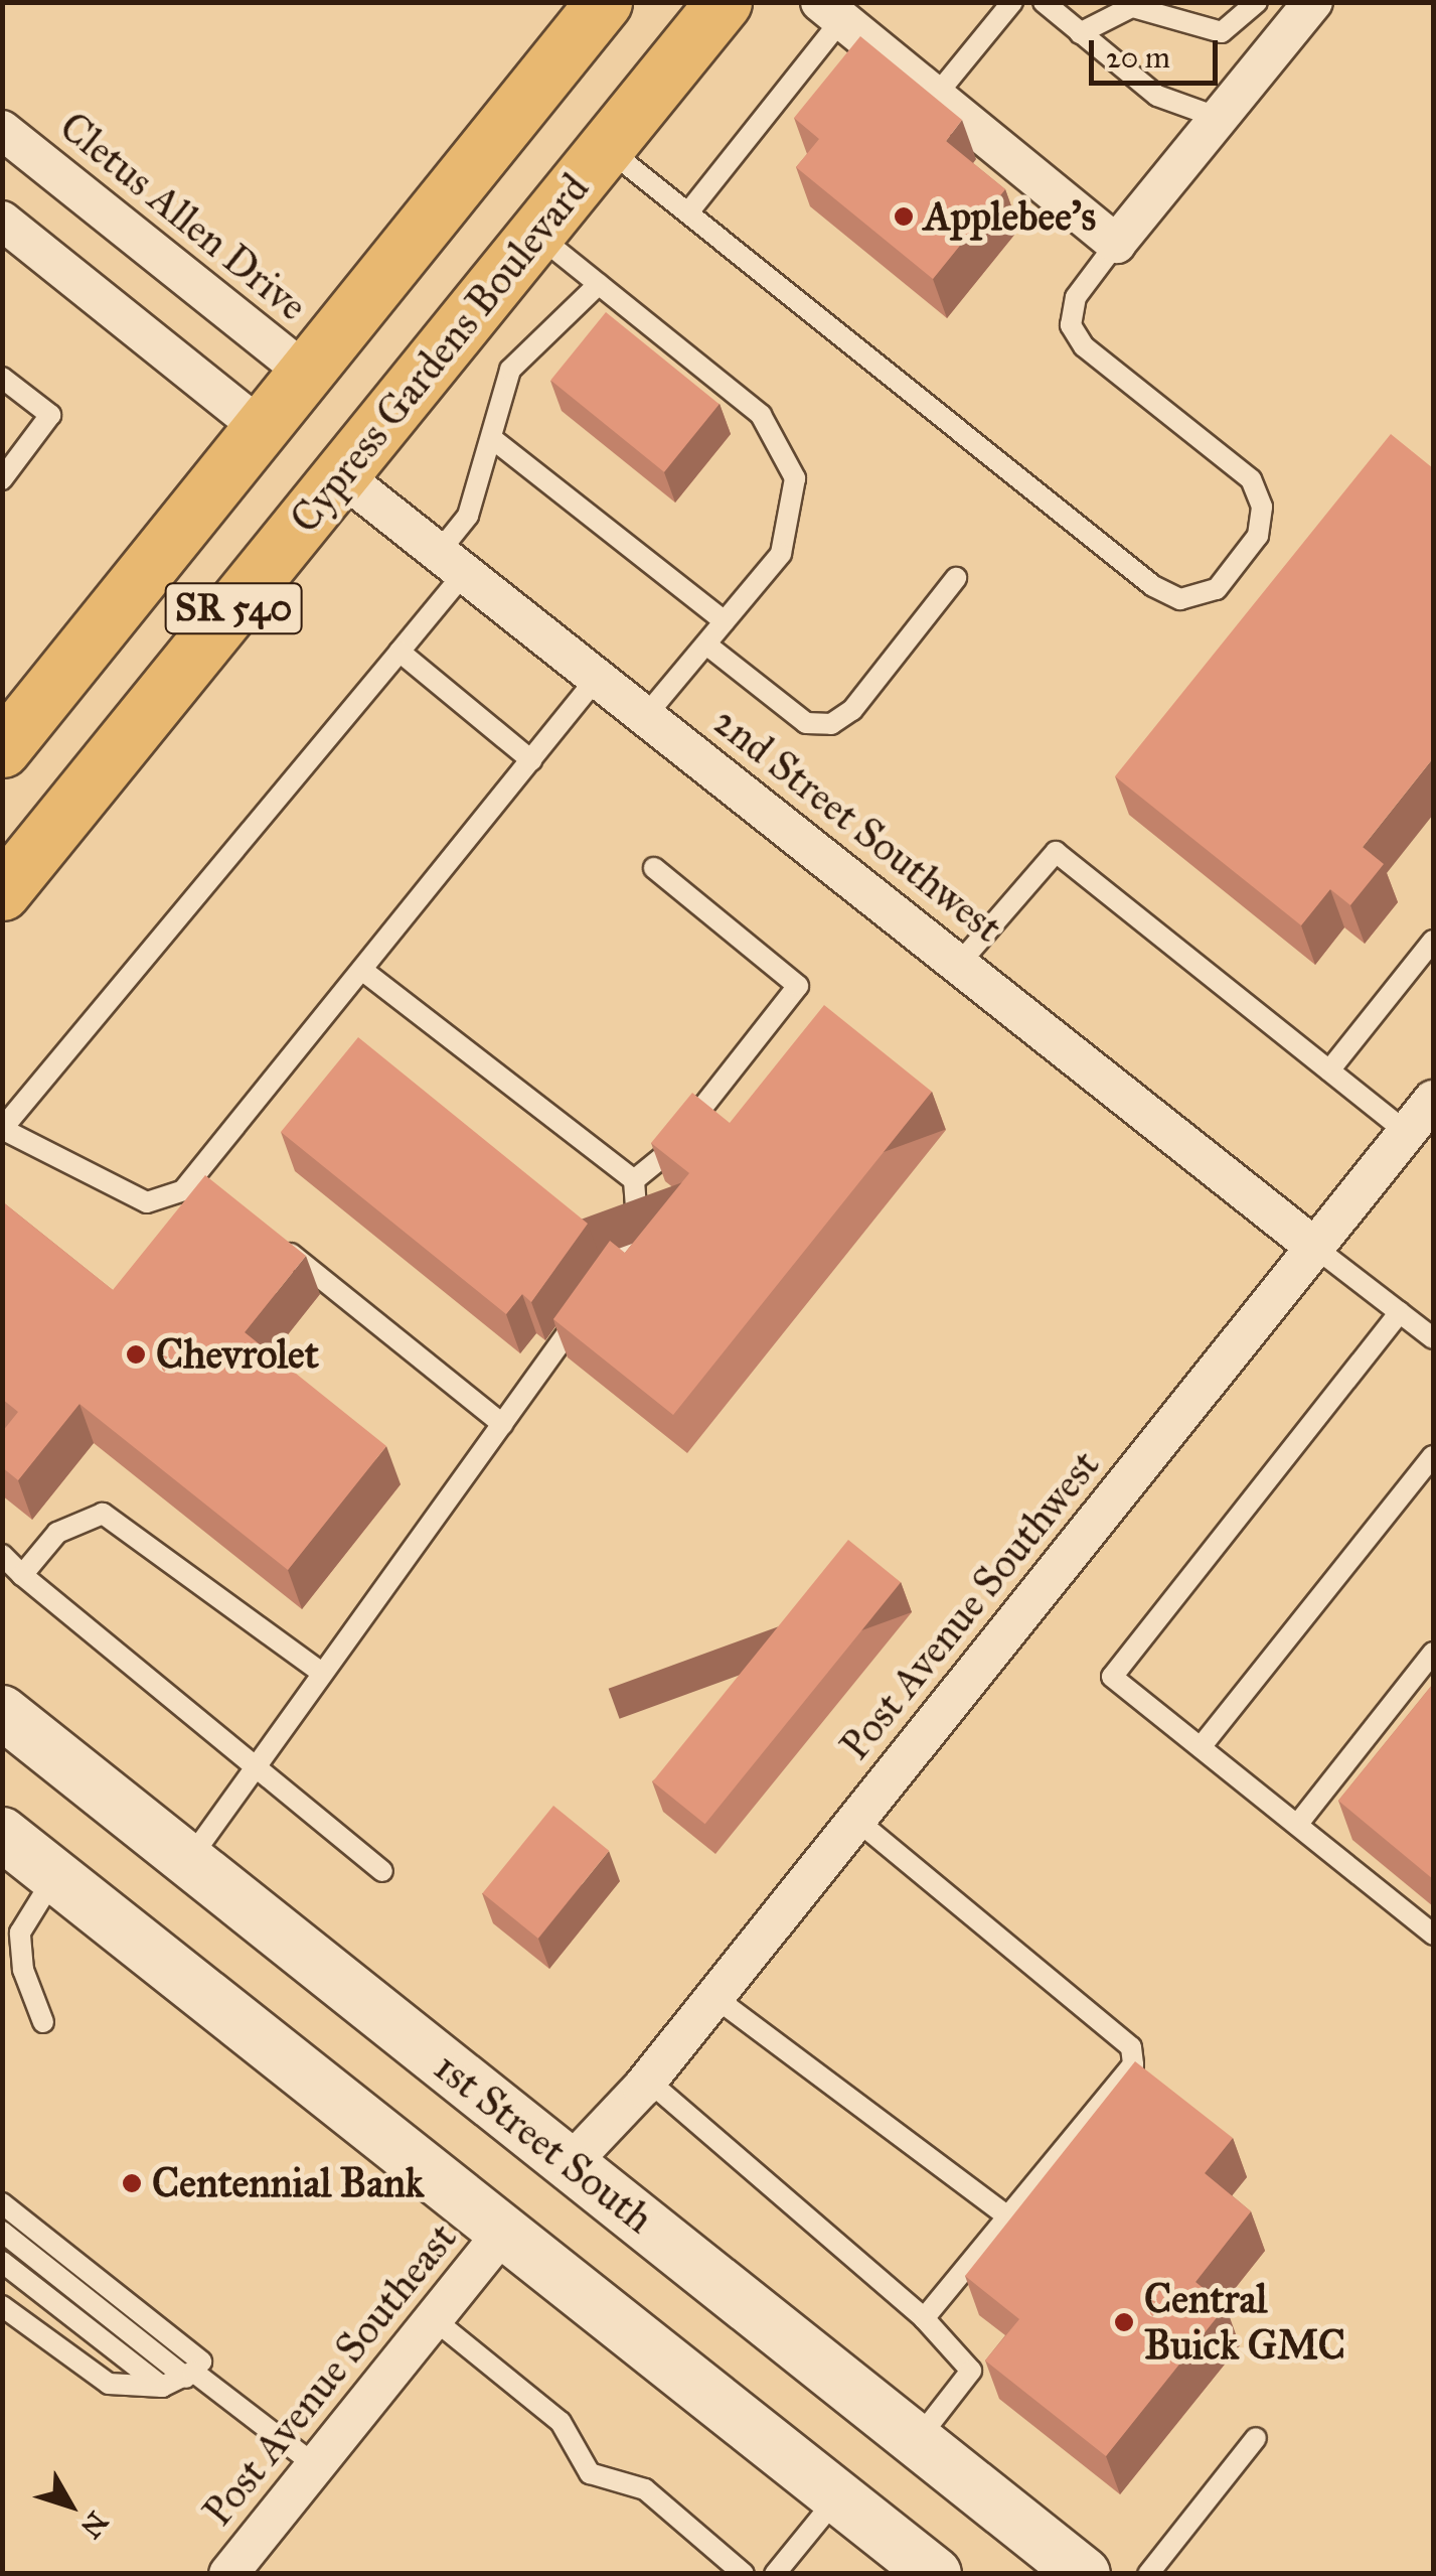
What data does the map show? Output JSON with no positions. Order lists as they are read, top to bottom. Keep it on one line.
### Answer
{"streets":{"main road":["Cypress Gardens Boulevard","SR 540","1st Street South"],"street":["Cletus Allen Drive","2nd Street Southwest","Post Avenue Southwest","Post Avenue Southeast"]},"crossings":[["Cletus Allen Drive","SR 540"],["Cypress Gardens Boulevard","2nd Street Southwest"],["2nd Street Southwest","Post Avenue Southwest"],["Post Avenue Southwest","1st Street South"]],"places":["Applebee's","Chevrolet","Centennial Bank","Central Buick GMC"],"scale_bar":"20 m","north":"bottom right"}
